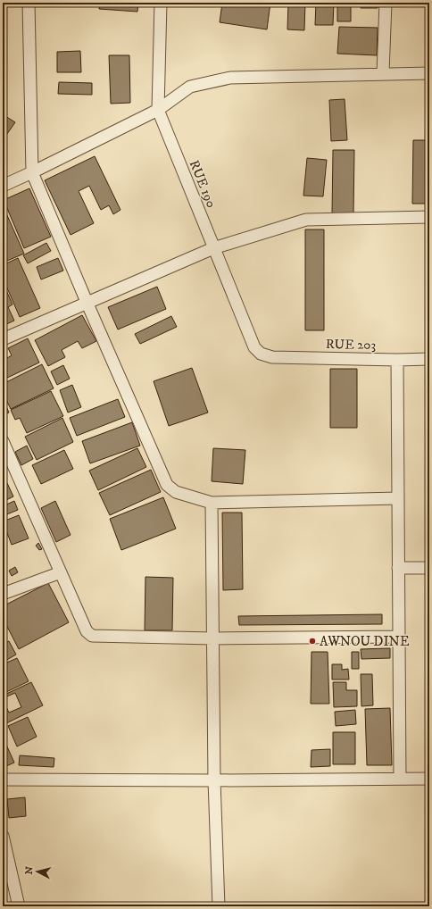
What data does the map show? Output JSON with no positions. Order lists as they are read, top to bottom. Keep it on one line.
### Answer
{"streets":{"street":["RUE 190","RUE 203"]},"crossings":[["RUE 190","RUE 203"]],"places":["AWNOU DINE"],"north":"left"}
